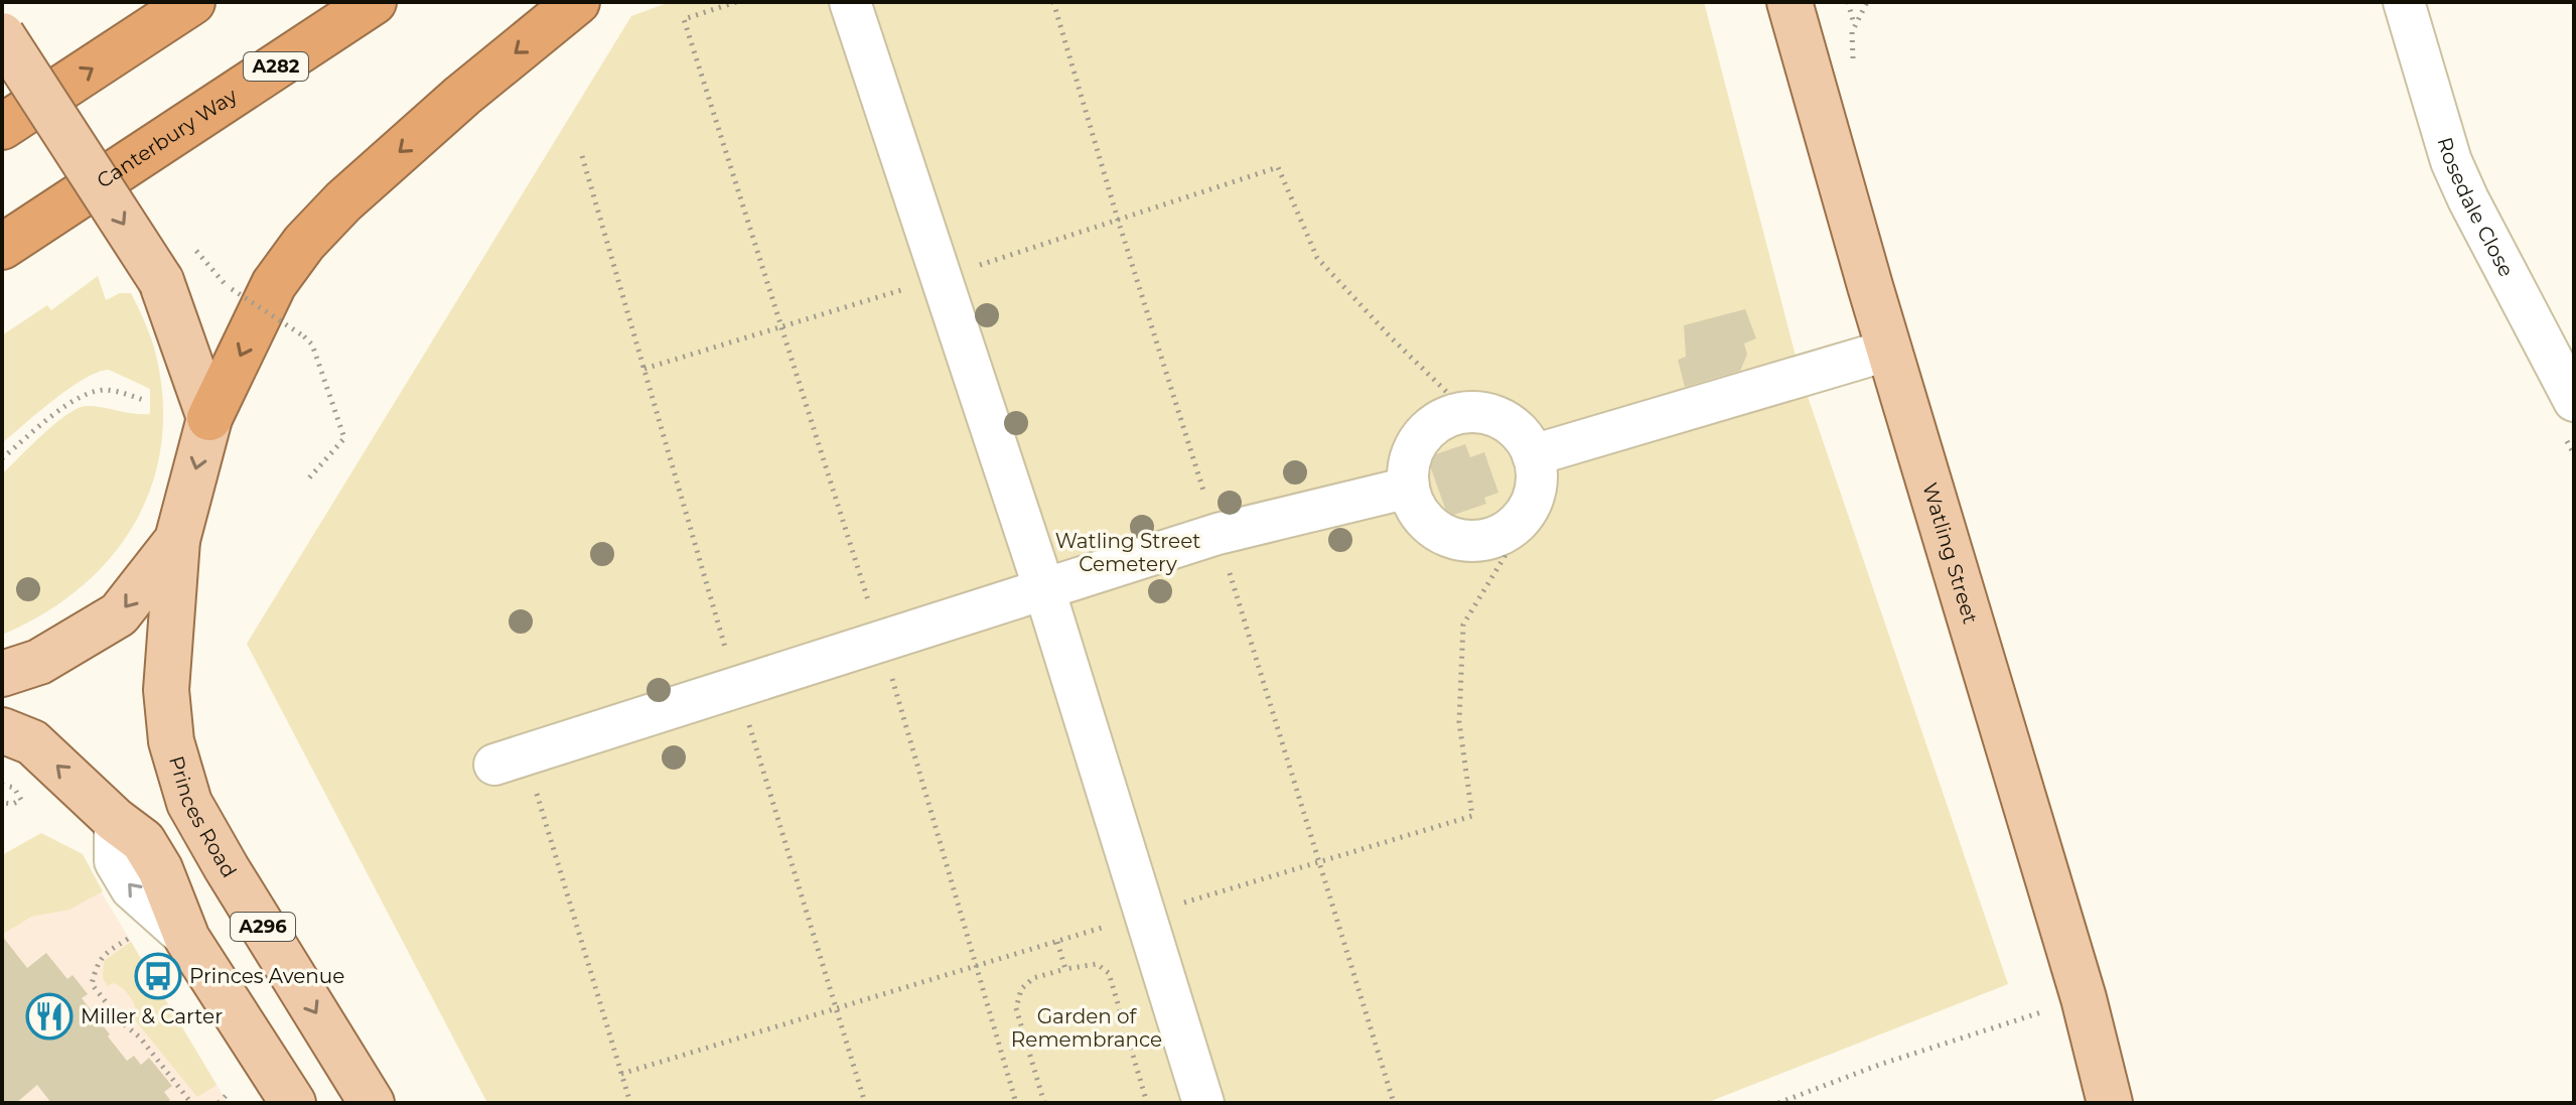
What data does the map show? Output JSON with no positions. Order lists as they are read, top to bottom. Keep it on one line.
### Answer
{"streets":{"highway":["A282","Canterbury Way"],"main road":["Watling Street","Princes Road","A296"],"street":["Rosedale Close"]},"parks":["Watling Street Cemetery","Garden of Remembrance"],"places":{"bus stop":["Princes Avenue"],"restaurant":["Miller & Carter"]}}
